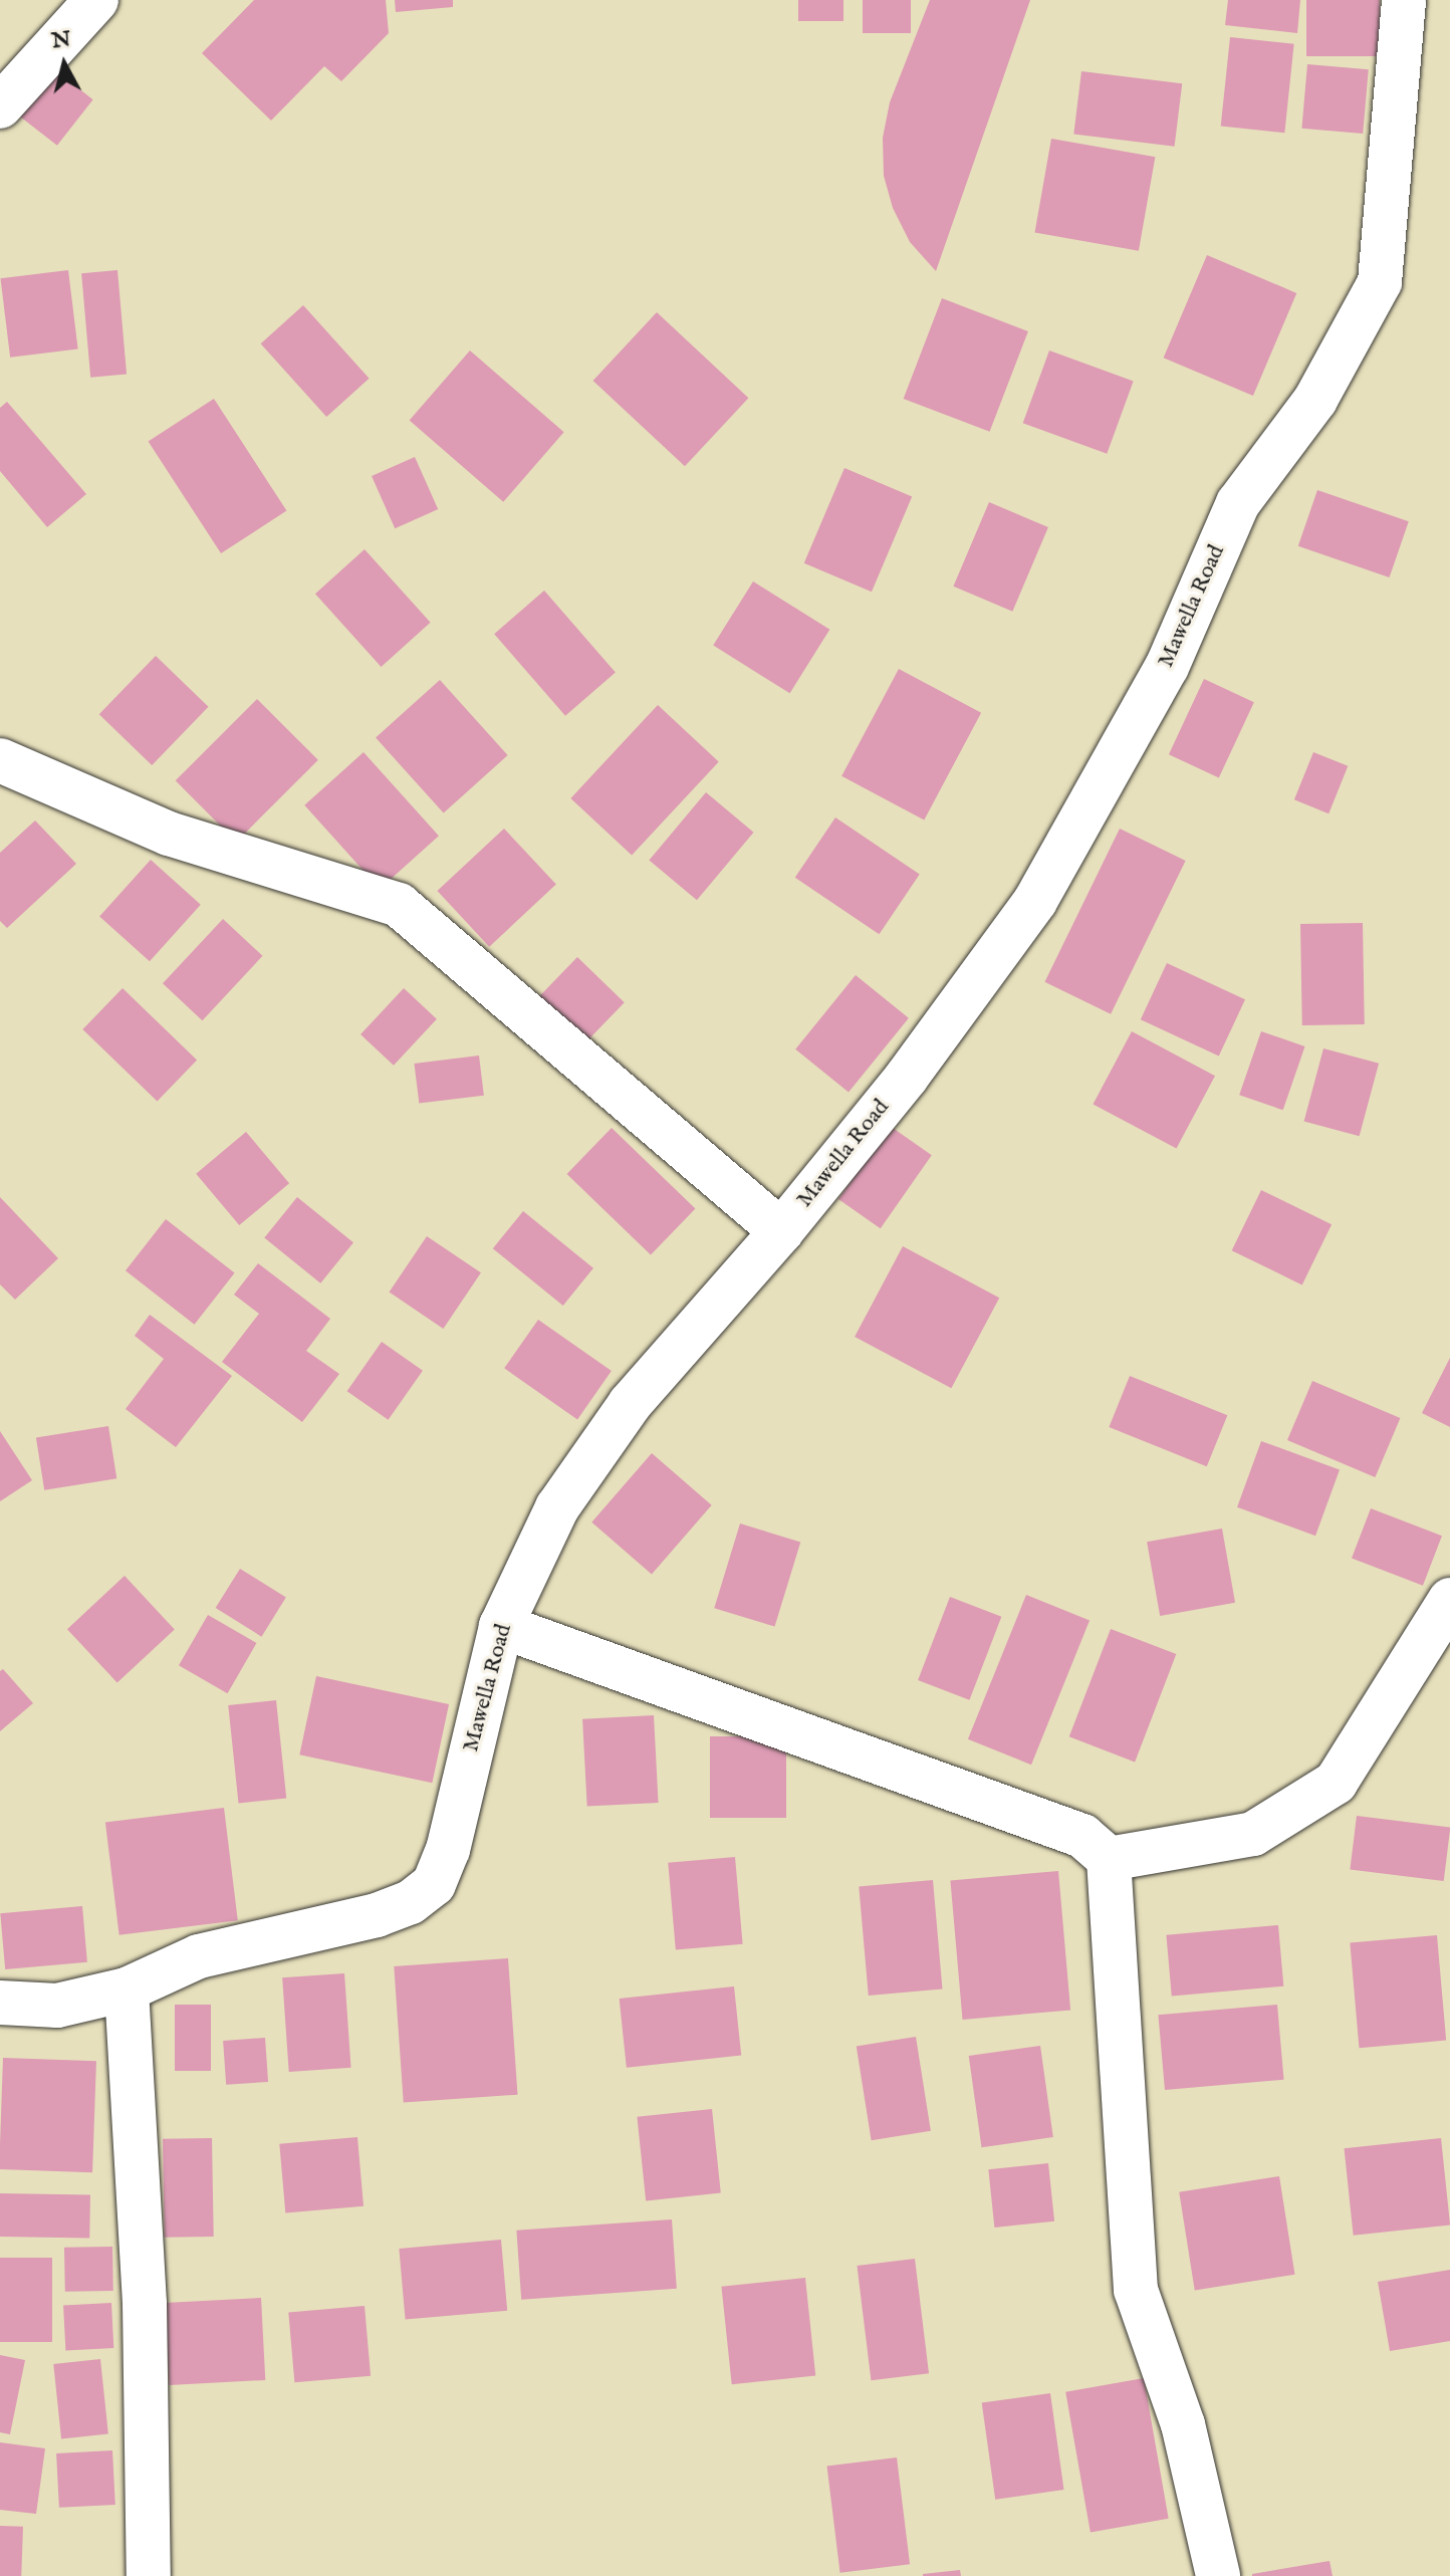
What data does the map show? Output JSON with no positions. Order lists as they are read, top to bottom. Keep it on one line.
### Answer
{"streets":{"street":["Mawella Road"]},"north":"top"}
